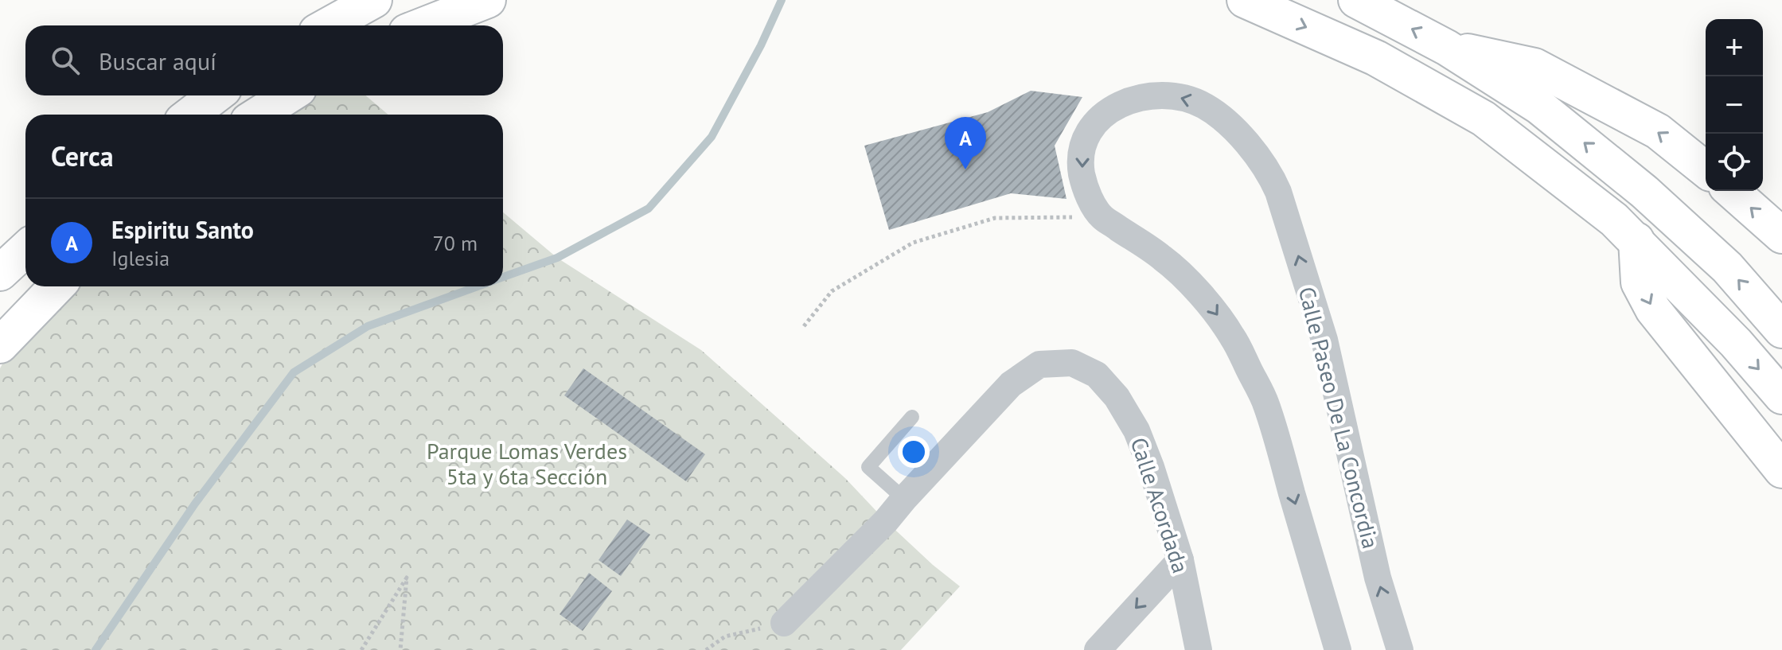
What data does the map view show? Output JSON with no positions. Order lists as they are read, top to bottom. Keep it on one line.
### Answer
{"streets":{"street":["Calle Paseo De La Concordia","Calle Acordada"]},"parks":["Parque Lomas Verdes 5ta y 6ta Sección"],"page":{"map_buttons":["+","−"],"search":"Buscar aquí","heading":"Cerca","pins":"A","list":[{"mark":"A","name":"Espiritu Santo","note":"Iglesia","value":"70 m"}]}}
